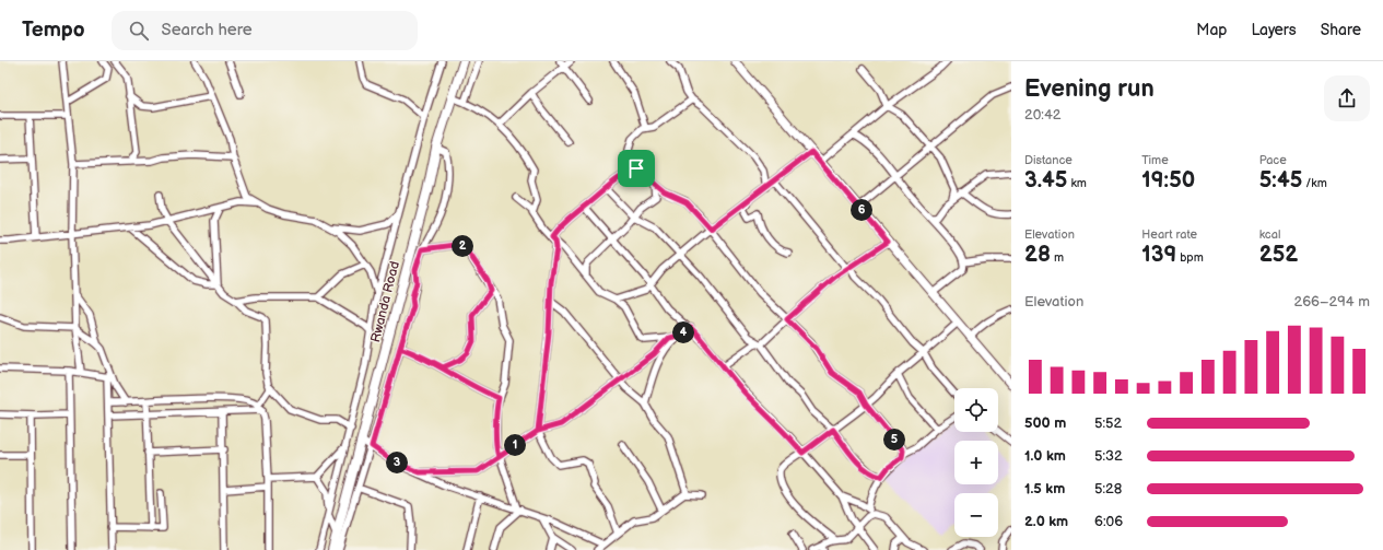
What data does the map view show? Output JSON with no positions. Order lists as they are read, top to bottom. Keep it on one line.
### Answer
{"streets":{"highway":["Rwanda Road"]},"page":{"header":"Tempo","search":"Search here","nav":["Map","Layers","Share"],"heading":["Evening run","20:42"],"stats":[["Distance","3.45 km"],["Time","19:50"],["Pace","5:45 /km"],["Elevation","28 m"],["Heart rate","139 bpm"],["kcal","252"]],"pins":["6","2","4","5","1","3"],"chart":["Elevation","266–294 m"],"map_buttons":["+","−"],"list":[{"name":"500 m","note":"5:52"},{"name":"1.0 km","note":"5:32"},{"name":"1.5 km","note":"5:28"},{"name":"2.0 km","note":"6:06"}]}}
